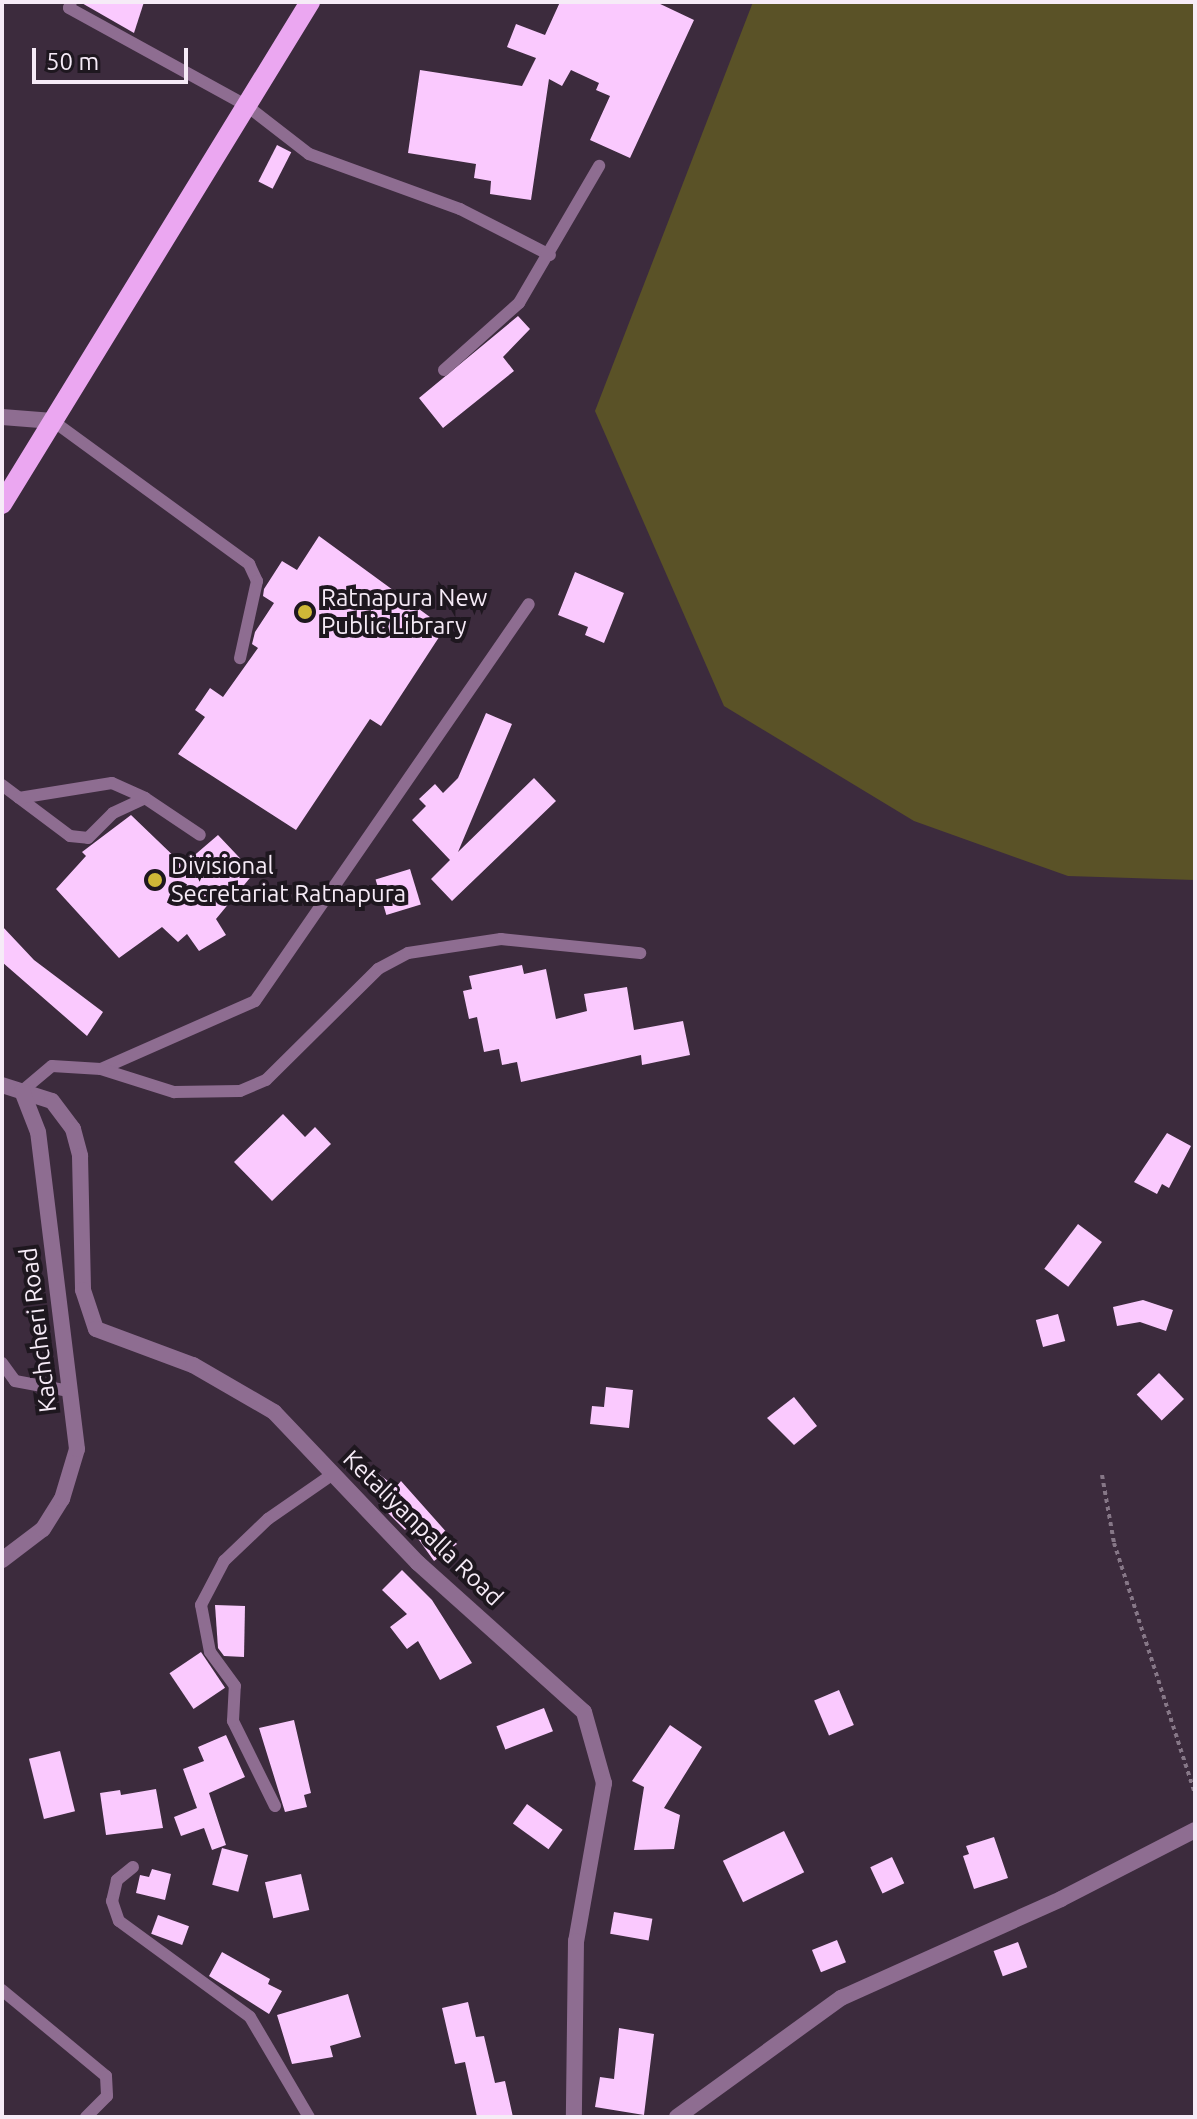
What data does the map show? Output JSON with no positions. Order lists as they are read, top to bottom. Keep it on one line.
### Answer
{"streets":{"street":["Kachcheri Road","Ketaliyanpalla Road"]},"crossings":[["Kachcheri Road","Ketaliyanpalla Road"]],"places":["Ratnapura New Public Library","Divisional Secretariat Ratnapura"],"scale_bar":"50 m"}
